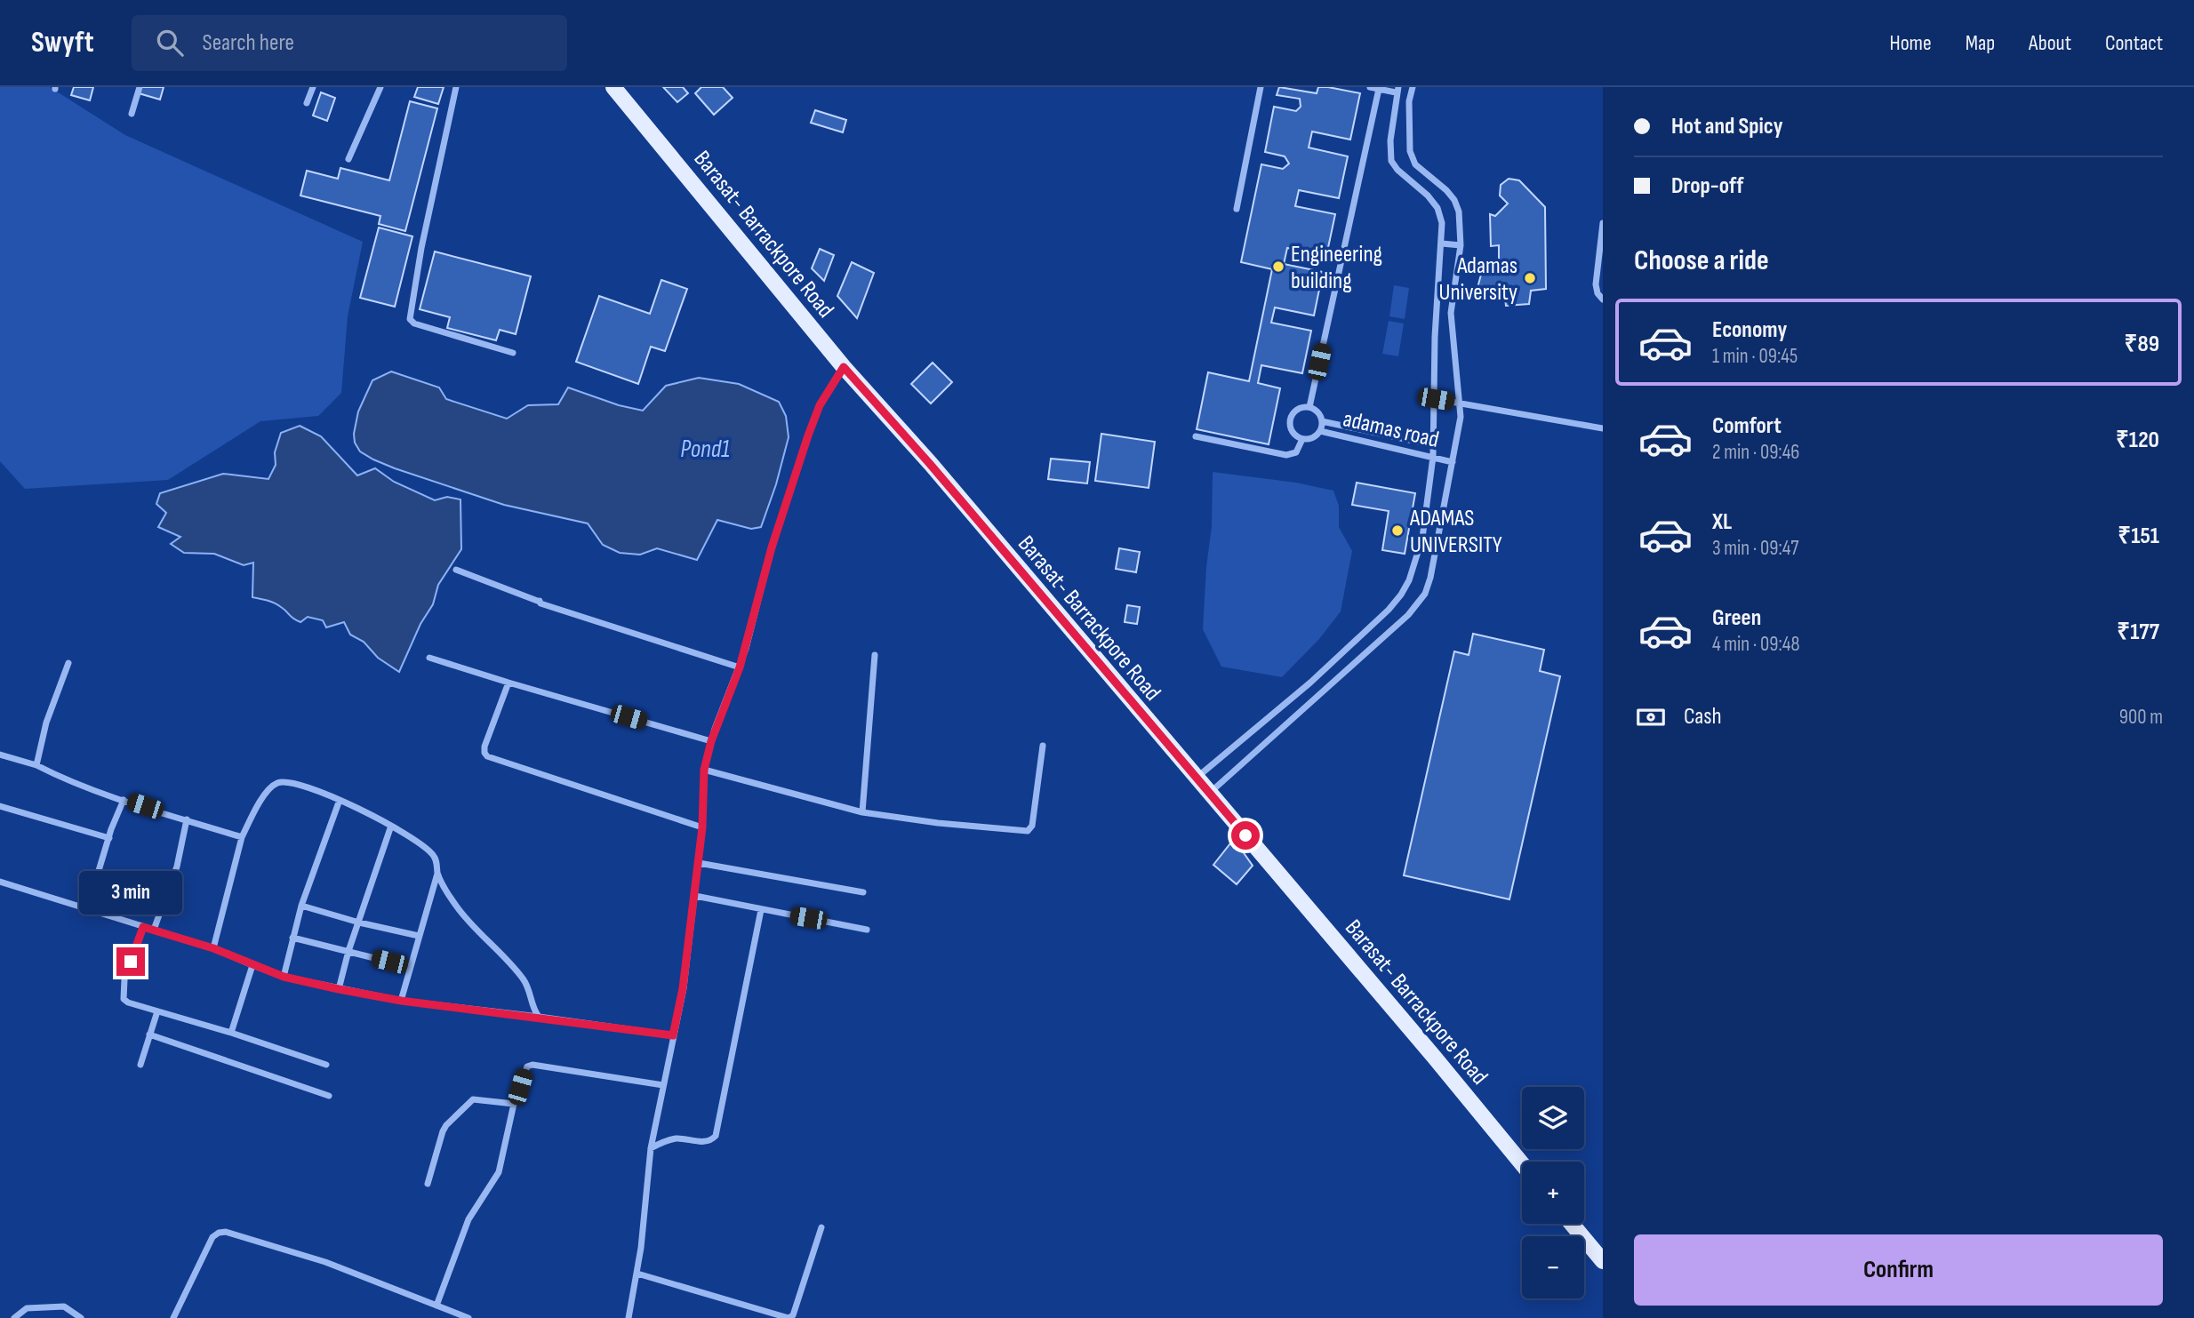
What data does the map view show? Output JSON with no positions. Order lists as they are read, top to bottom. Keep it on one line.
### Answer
{"streets":{"main road":["Barasat- Barrackpore Road"],"street":["adamas road"]},"water":["Pond1"],"places":["Engineering building","Adamas University","ADAMAS UNIVERSITY"],"page":{"header":"Swyft","search":"Search here","nav":["Home","Map","About","Contact"],"banner":["Hot and Spicy","Drop-off"],"heading":"Choose a ride","list":[{"name":"Economy","note":"1 min · 09:45","value":"₹89"},{"name":"Comfort","note":"2 min · 09:46","value":"₹120"},{"name":"XL","note":"3 min · 09:47","value":"₹151"},{"name":"Green","note":"4 min · 09:48","value":"₹177"}],"pay":["Cash","900 m"],"bubble":"3 min","map_buttons":["+","−"],"buttons":"Confirm"}}
